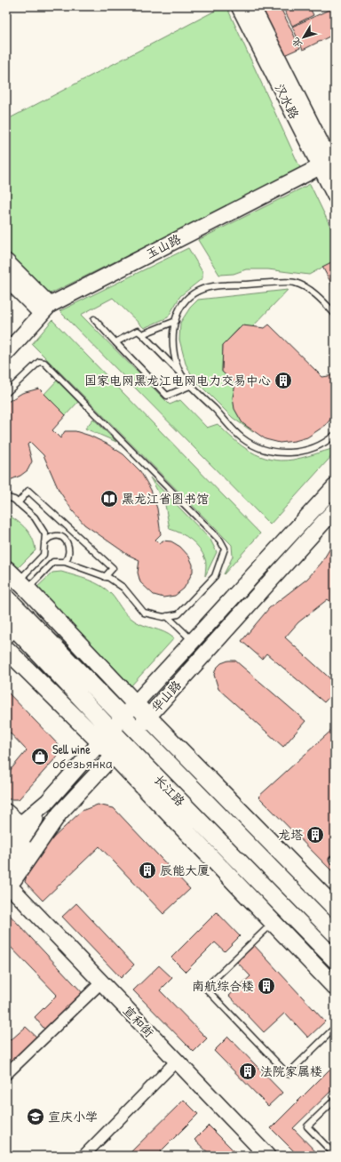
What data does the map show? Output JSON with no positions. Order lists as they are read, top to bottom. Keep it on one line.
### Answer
{"streets":{"main road":["汉水路","玉山路","华山路","长江路","宣和街"]},"crossings":[["汉水路","玉山路"],["华山路","长江路"],["华山路","宣和街"]],"places":{"building":["国家电网黑龙江电网电力交易中心","龙塔","辰能大厦","南航综合楼","法院家属楼"],"library":["黑龙江省图书馆"],"shop":["Sell wine обезьянка"],"school or university":["宣庆小学"]},"north":"bottom left"}
